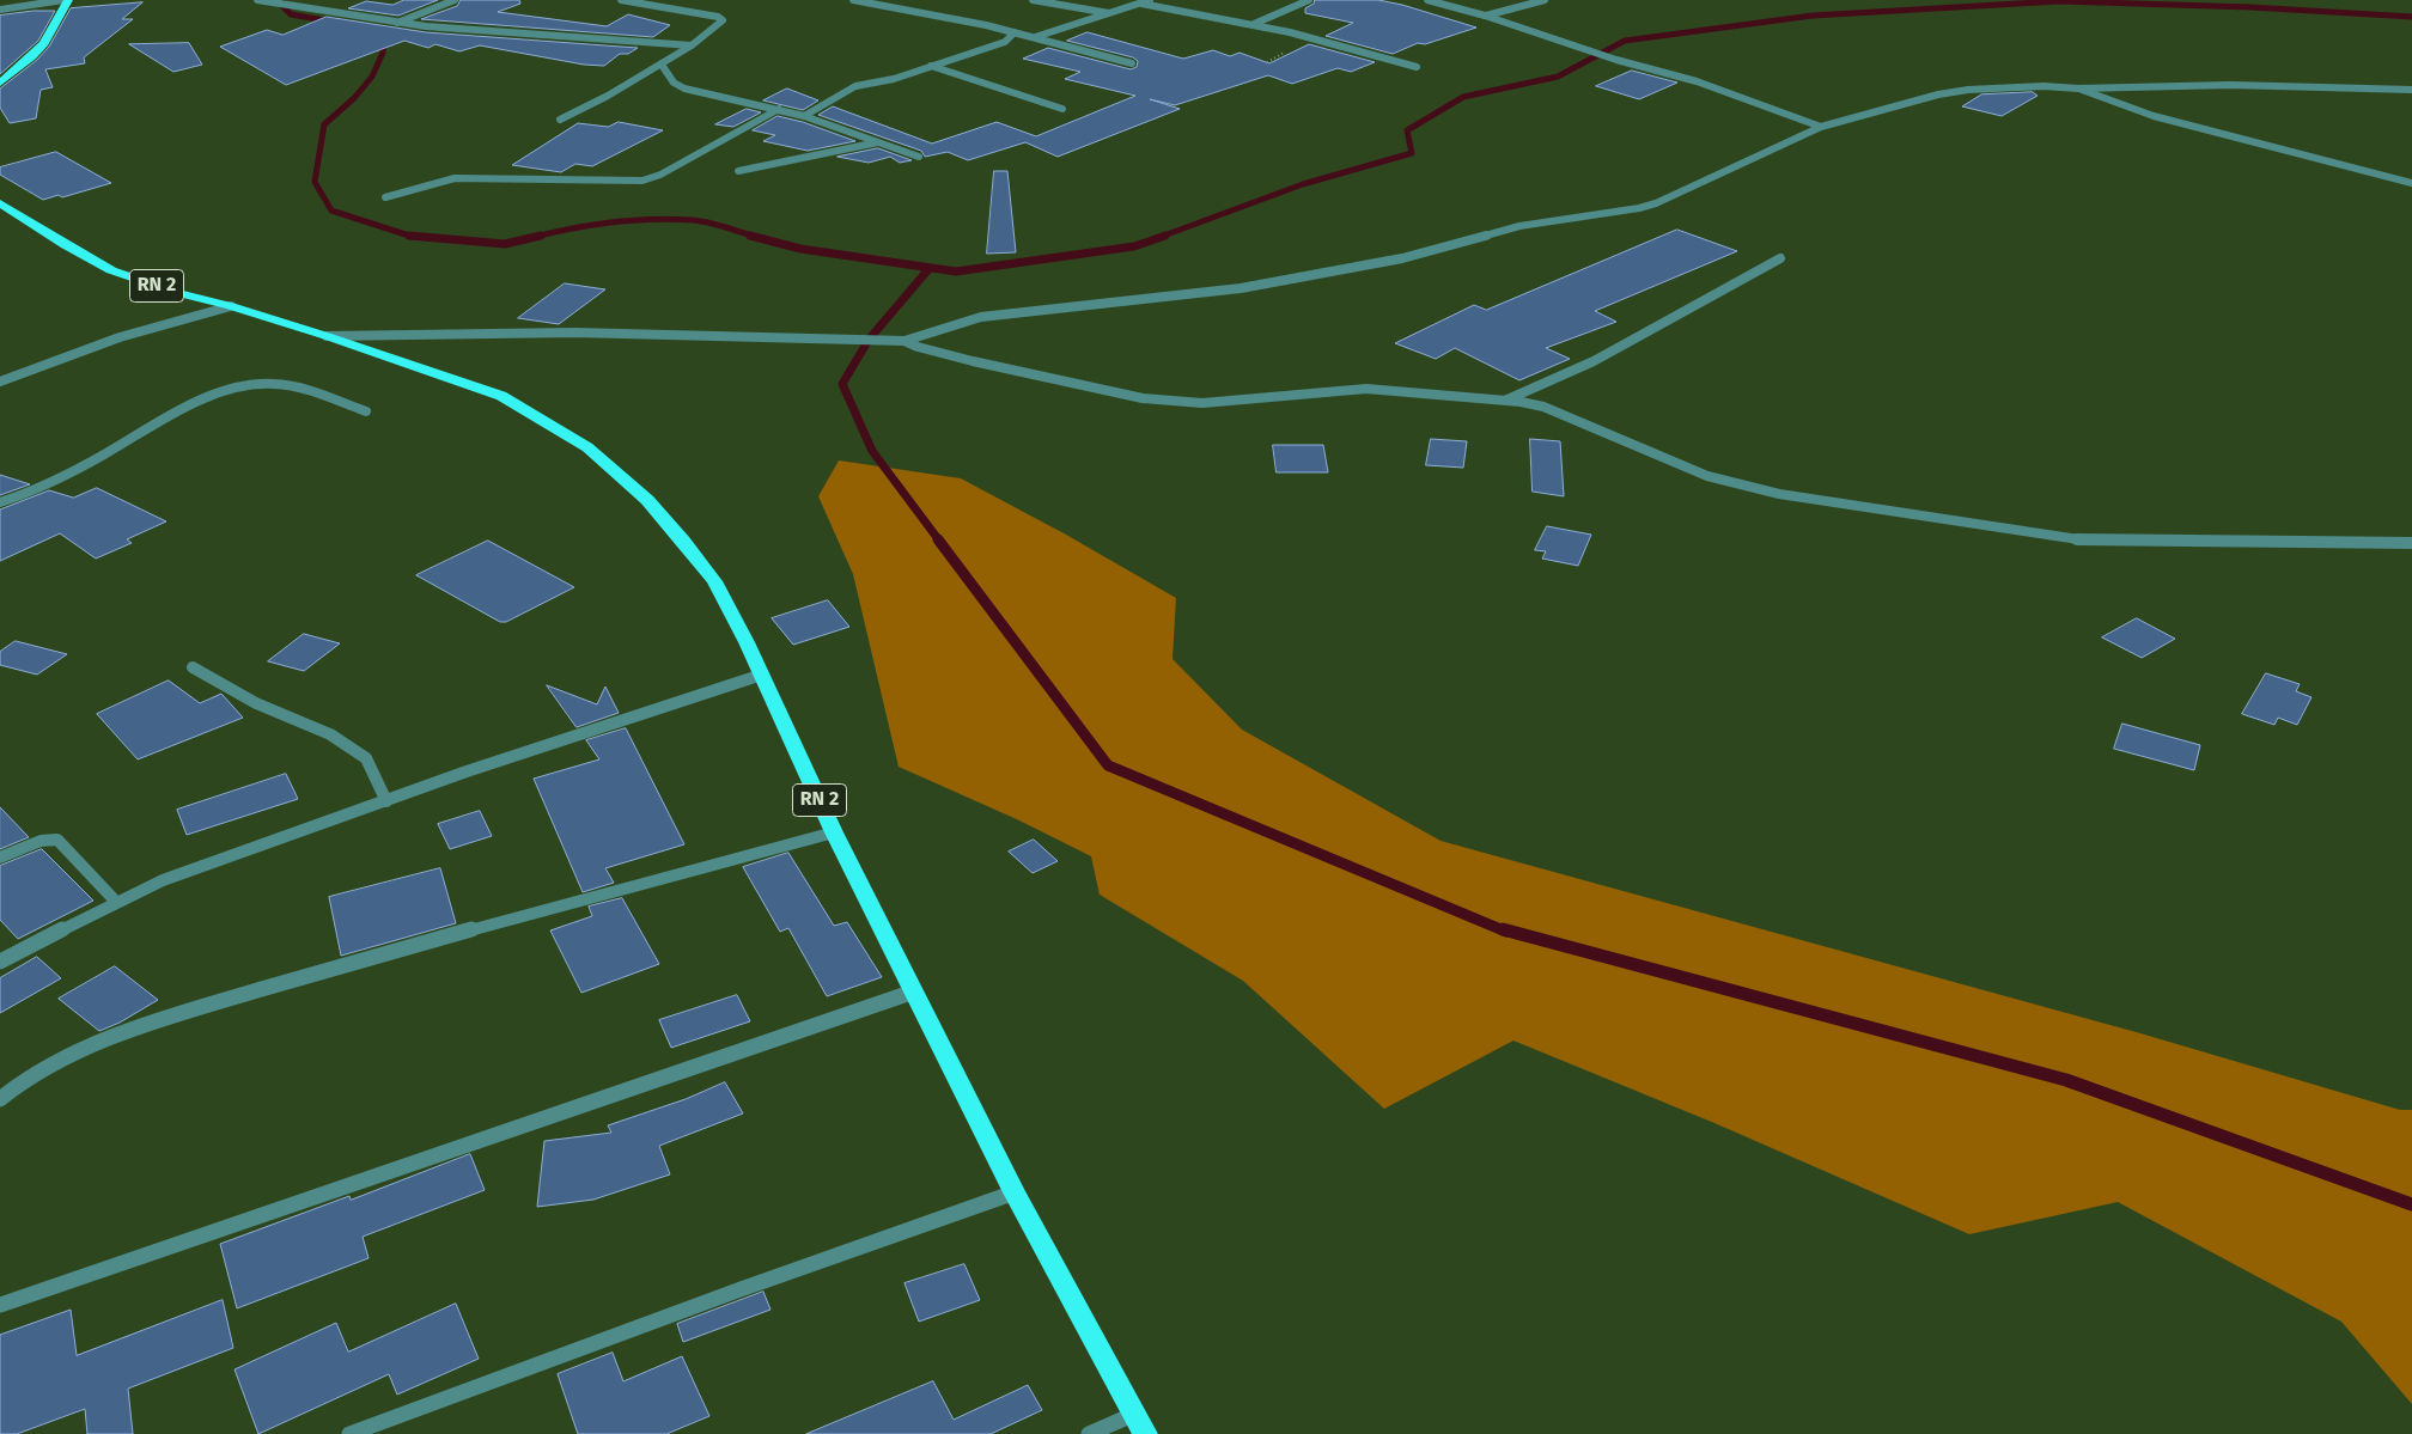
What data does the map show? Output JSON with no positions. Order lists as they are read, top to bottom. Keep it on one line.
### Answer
{"streets":{"highway":["RN 2"]}}
